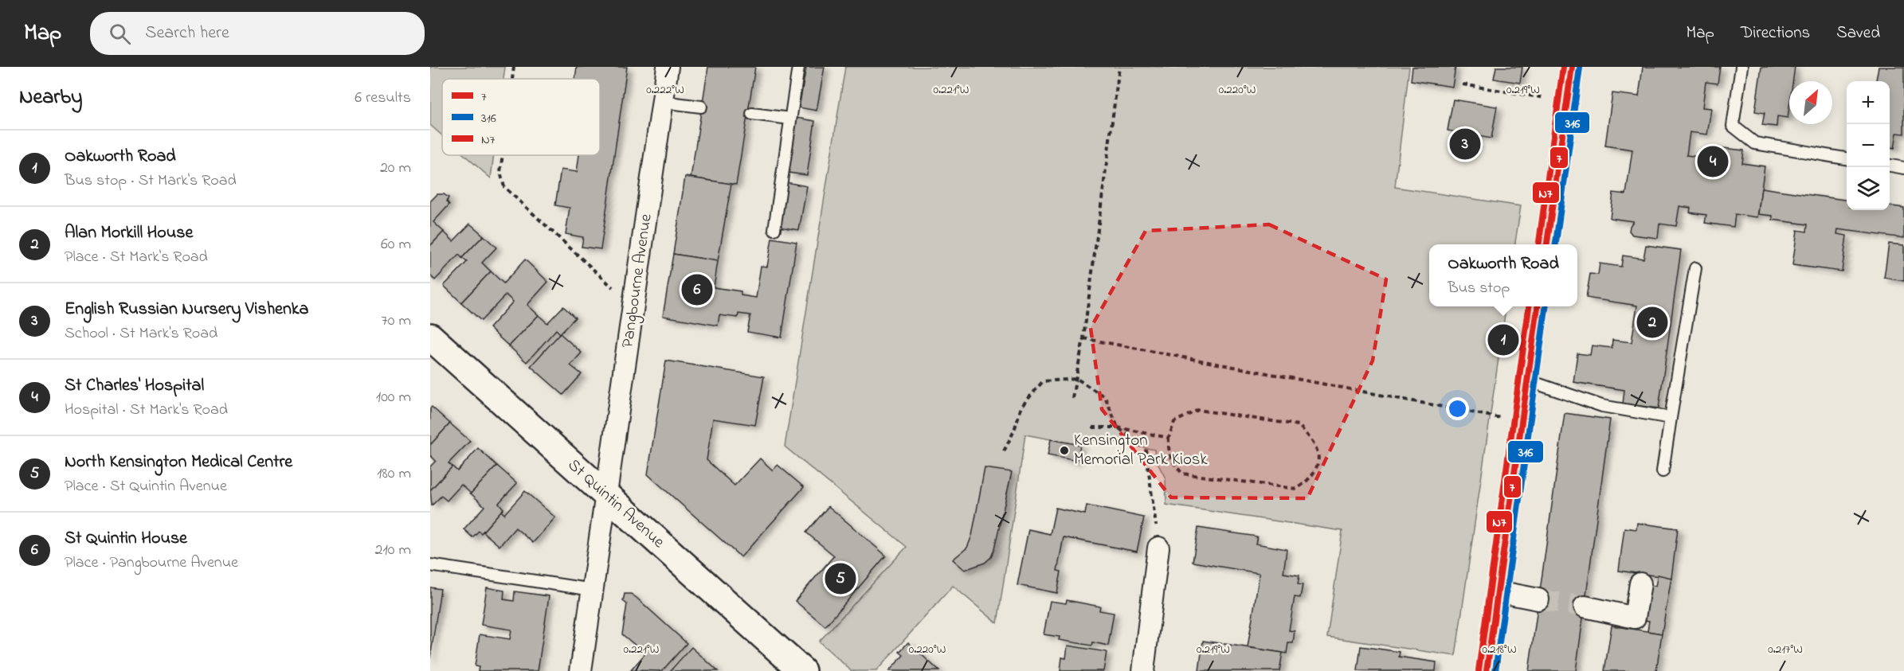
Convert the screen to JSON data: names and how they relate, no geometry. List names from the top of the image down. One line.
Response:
{"streets":{"main road":["St Quintin Avenue"],"street":["Pangbourne Avenue"]},"crossings":[["Pangbourne Avenue","St Quintin Avenue"]],"places":["Kensington Memorial Park Kiosk"],"lines":["transit line 7","transit line N7","transit line 316"],"legend":["7","316","N7"],"north":"top right","page":{"header":"Map","search":"Search here","nav":["Map","Directions","Saved"],"heading":["Nearby","6 results"],"map_buttons":["+","−"],"pins":["3","4","6","2","1","5"],"list":[{"mark":"1","name":"Oakworth Road","note":"Bus stop · St Mark's Road","value":"20 m"},{"mark":"2","name":"Alan Morkill House","note":"Place · St Mark's Road","value":"60 m"},{"mark":"3","name":"English Russian Nursery Vishenka","note":"School · St Mark's Road","value":"70 m"},{"mark":"4","name":"St Charles' Hospital","note":"Hospital · St Mark's Road","value":"100 m"},{"mark":"5","name":"North Kensington Medical Centre","note":"Place · St Quintin Avenue","value":"180 m"},{"mark":"6","name":"St Quintin House","note":"Place · Pangbourne Avenue","value":"210 m"}],"popup":["Oakworth Road","Bus stop"]},"coordinates":["0.222°W","0.221°W","0.220°W","0.219°W","0.218°W","0.217°W"]}
